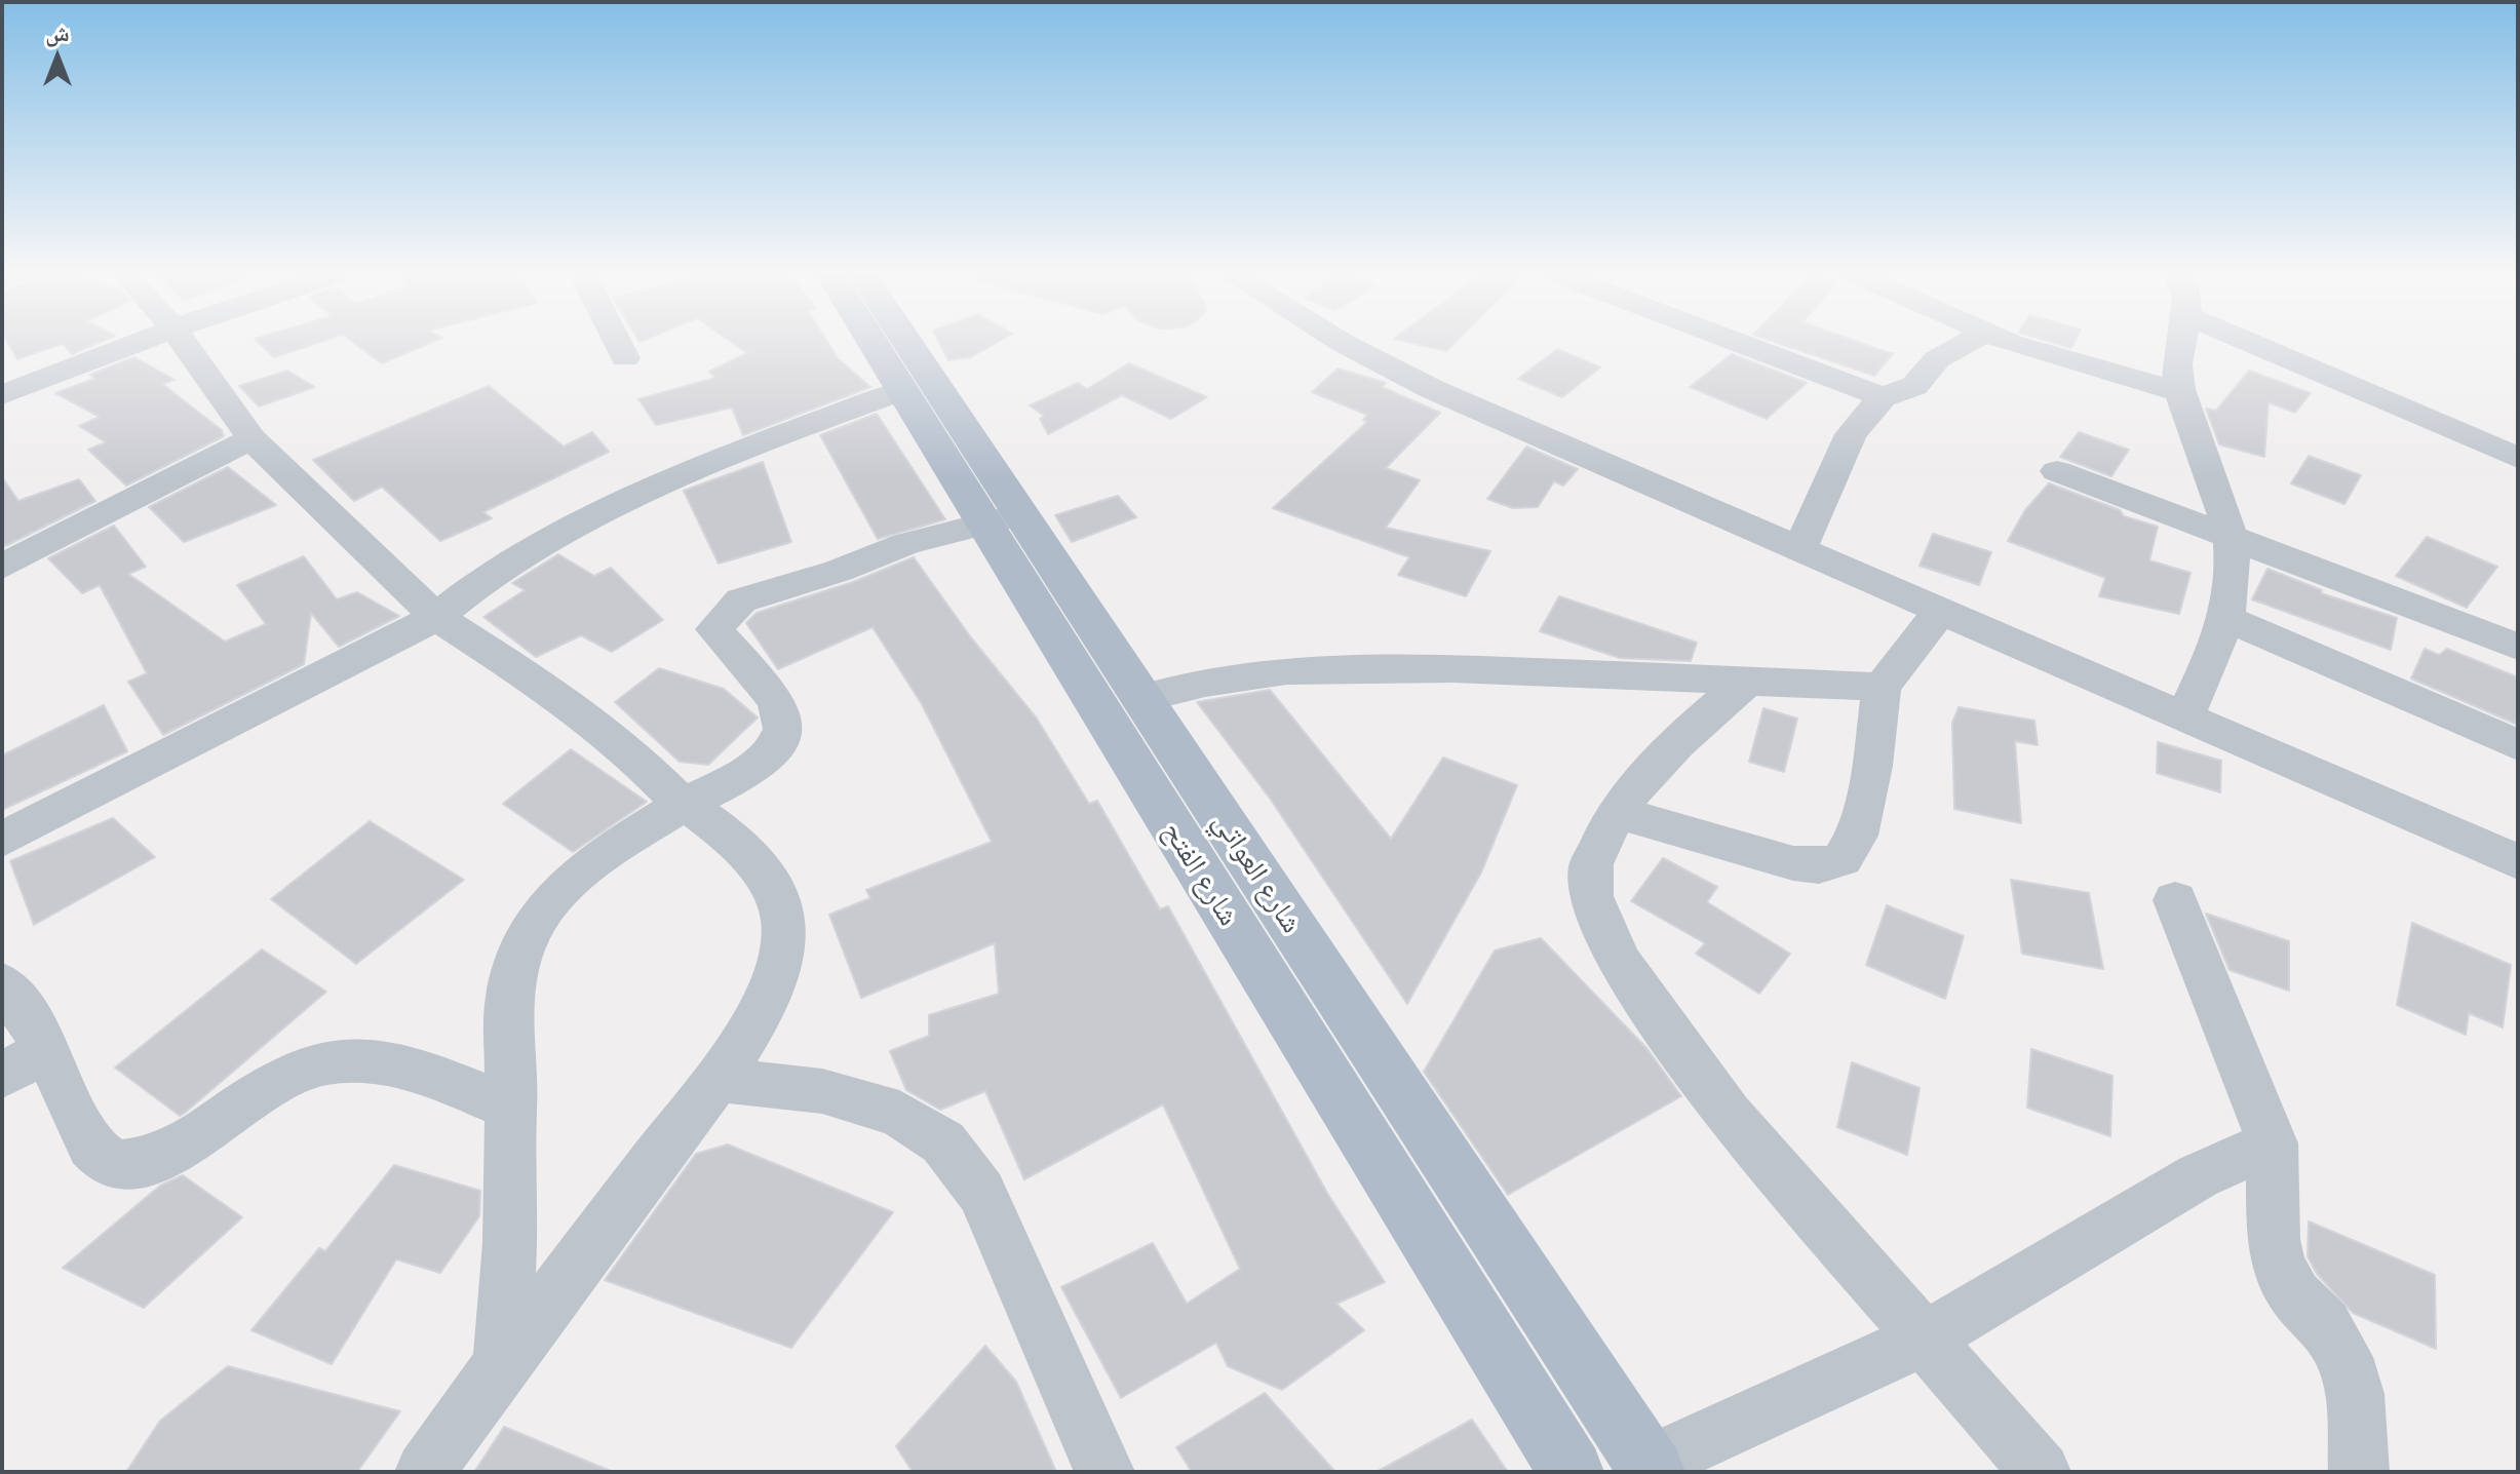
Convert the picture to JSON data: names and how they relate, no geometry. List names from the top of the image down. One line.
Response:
{"streets":{"main road":["شارع العواتي","شارع الفتح"]},"crossings":[["شارع العواتي","شارع الفتح"]],"north":"top"}
